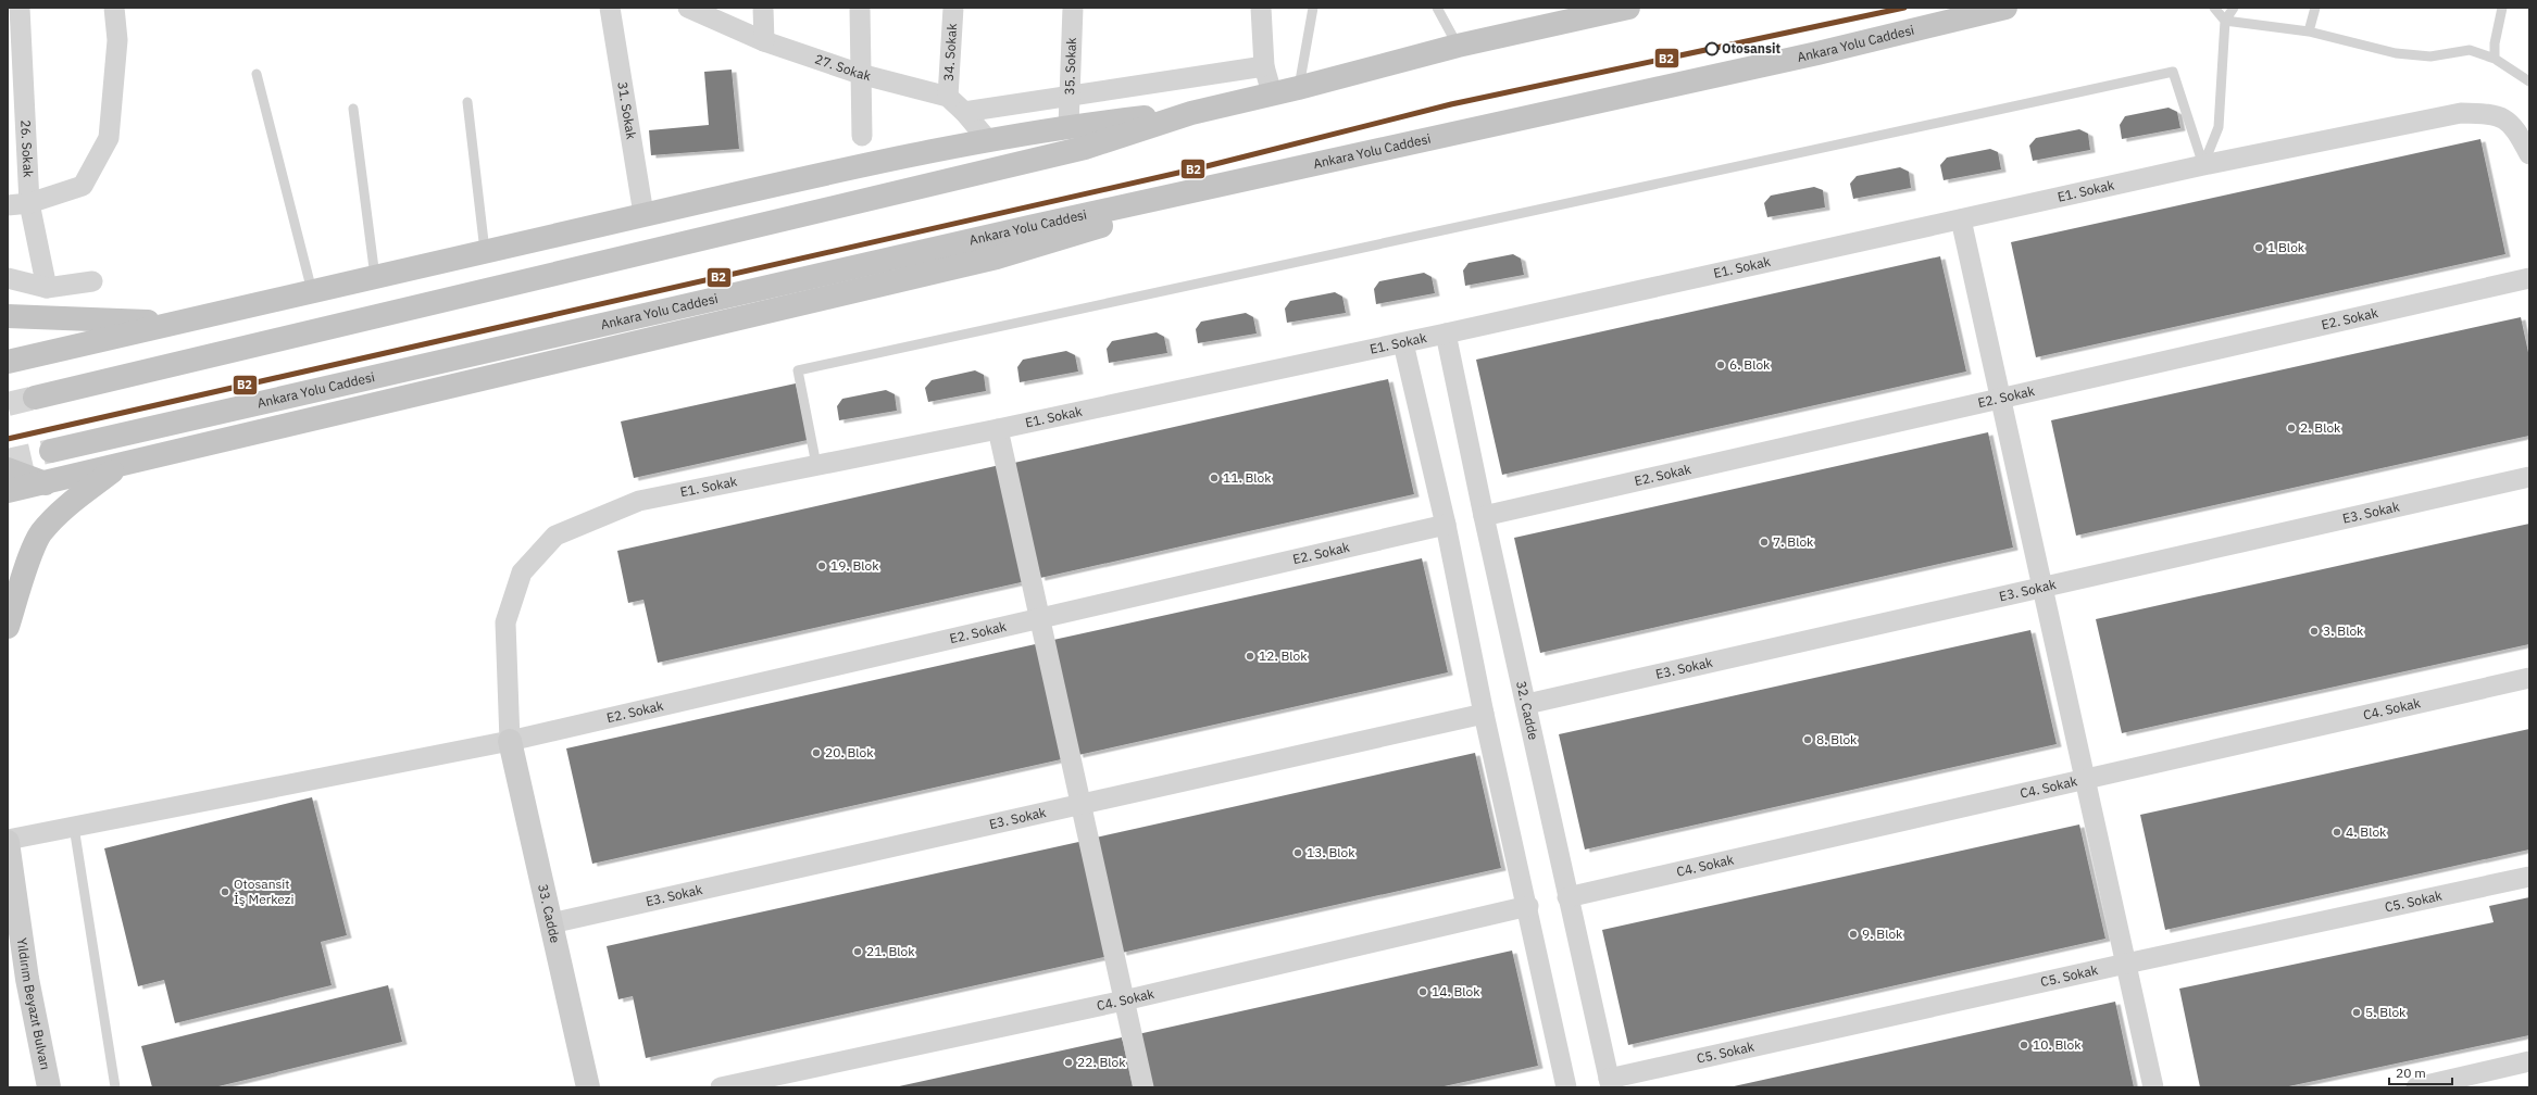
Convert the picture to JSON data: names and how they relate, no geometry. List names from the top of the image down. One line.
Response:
{"streets":{"highway":["Ankara Yolu Caddesi"],"main road":["33. Cadde","Yıldırım Beyazıt Bulvarı"],"street":["34. Sokak","35. Sokak","27. Sokak","31. Sokak","26. Sokak","E1. Sokak","E2. Sokak","E3. Sokak","C4. Sokak","32. Cadde","C5. Sokak"]},"crossings":[["34. Sokak","27. Sokak"],["E1. Sokak","E2. Sokak"],["E1. Sokak","32. Cadde"],["E1. Sokak","33. Cadde"],["E2. Sokak","32. Cadde"],["E2. Sokak","33. Cadde"],["E2. Sokak","Yıldırım Beyazıt Bulvarı"],["E3. Sokak","32. Cadde"],["E3. Sokak","33. Cadde"],["C4. Sokak","32. Cadde"],["32. Cadde","C5. Sokak"]],"places":["Otosansit","1 Blok","6. Blok","2. Blok","11. Blok","7. Blok","19. Blok","3. Blok","12. Blok","8. Blok","20. Blok","4. Blok","13. Blok","Otosansit İş Merkezi","9. Blok","21. Blok","14. Blok","5. Blok","10. Blok","22. Blok"],"lines":["transit line B2"],"scale_bar":"20 m"}
